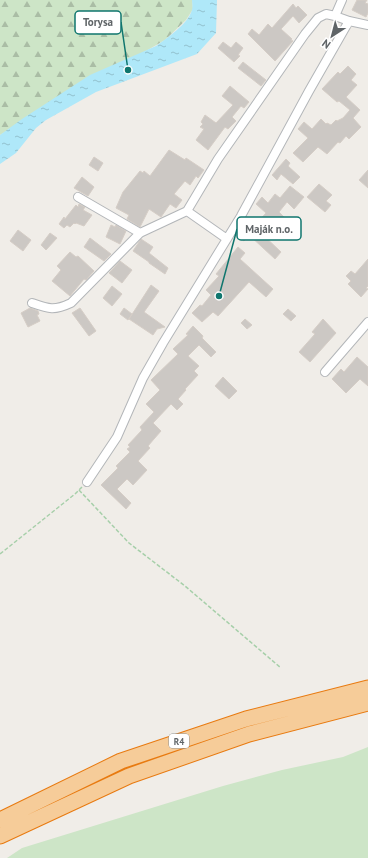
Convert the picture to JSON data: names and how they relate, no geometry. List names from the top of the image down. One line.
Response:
{"streets":{"highway":["R4"]},"places":["Torysa","Maják n.o."],"north":"bottom left"}
